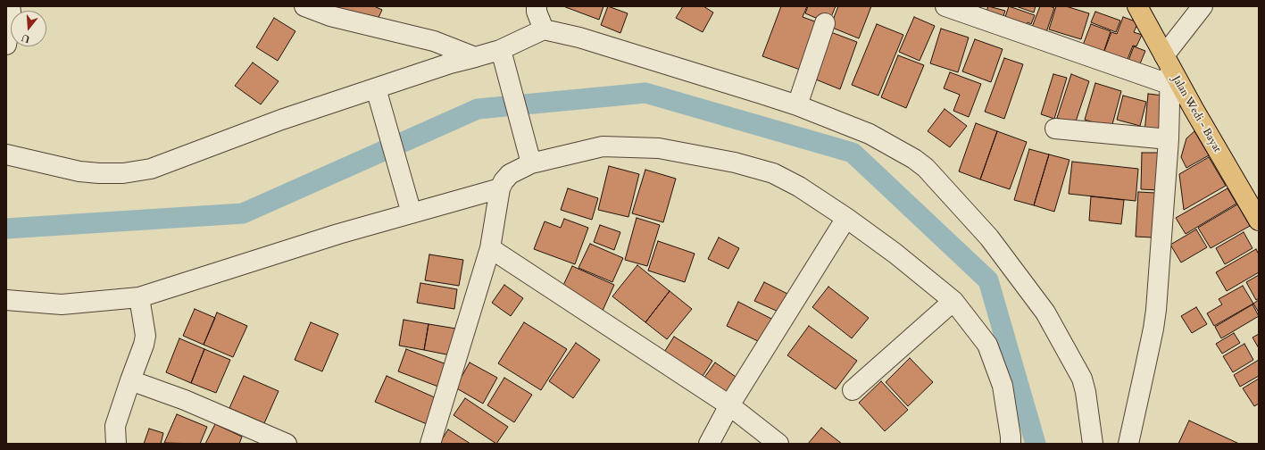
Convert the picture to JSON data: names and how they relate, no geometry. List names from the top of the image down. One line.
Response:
{"streets":{"main road":["Jalan Wedi - Bayat"]},"north":"bottom"}
